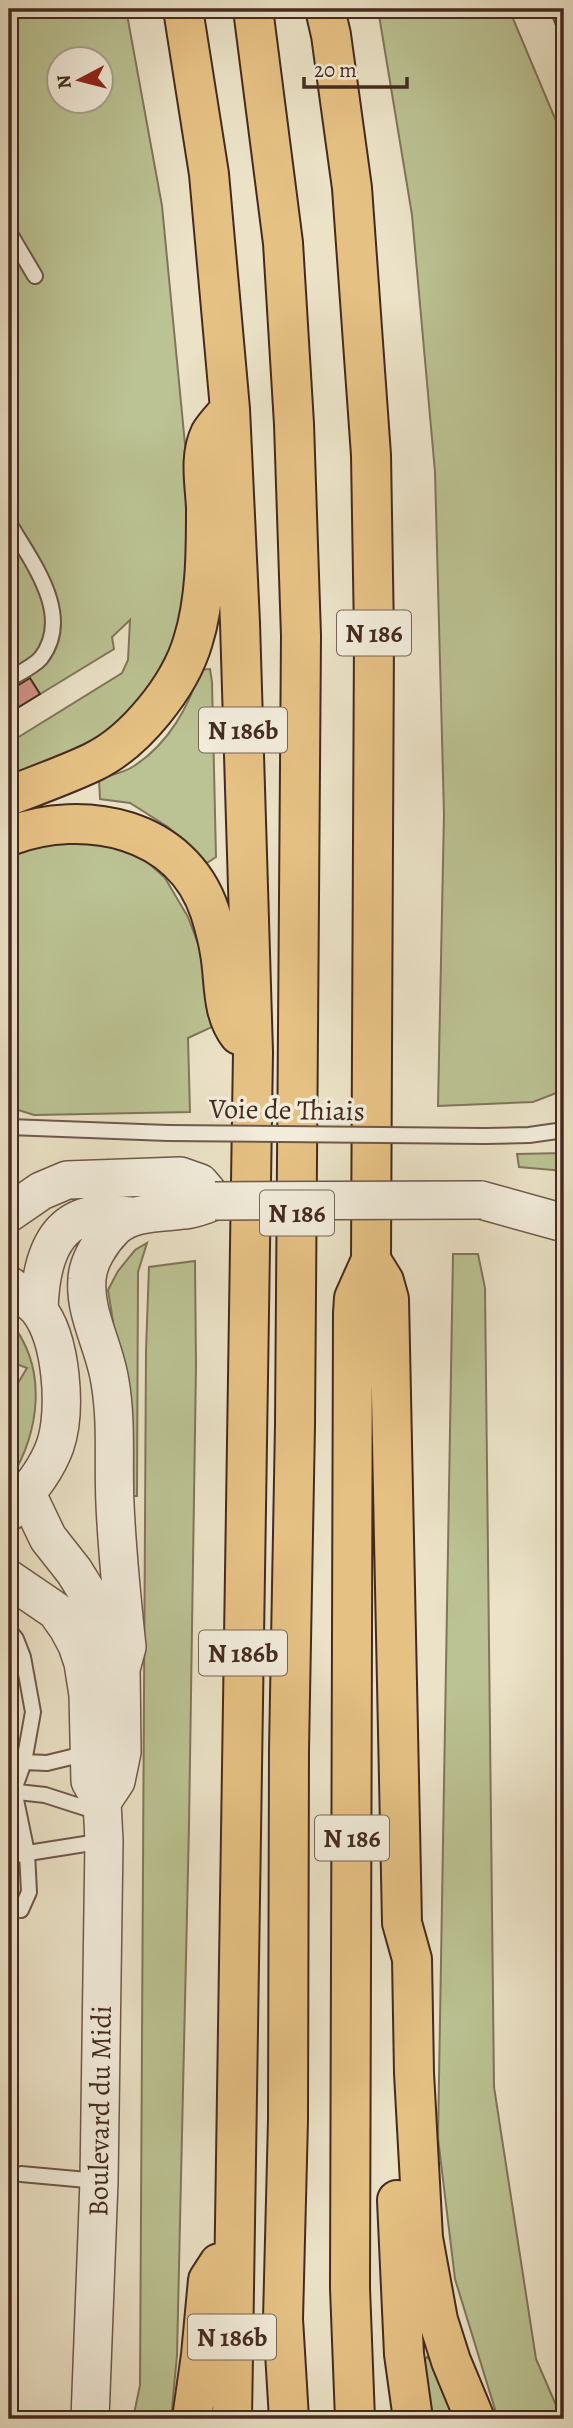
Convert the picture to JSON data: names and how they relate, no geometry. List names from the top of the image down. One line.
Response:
{"streets":{"highway":["N 186","N 186b"],"street":["Boulevard du Midi"],"lane":["Voie de Thiais"]},"scale_bar":"20 m","north":"left"}
